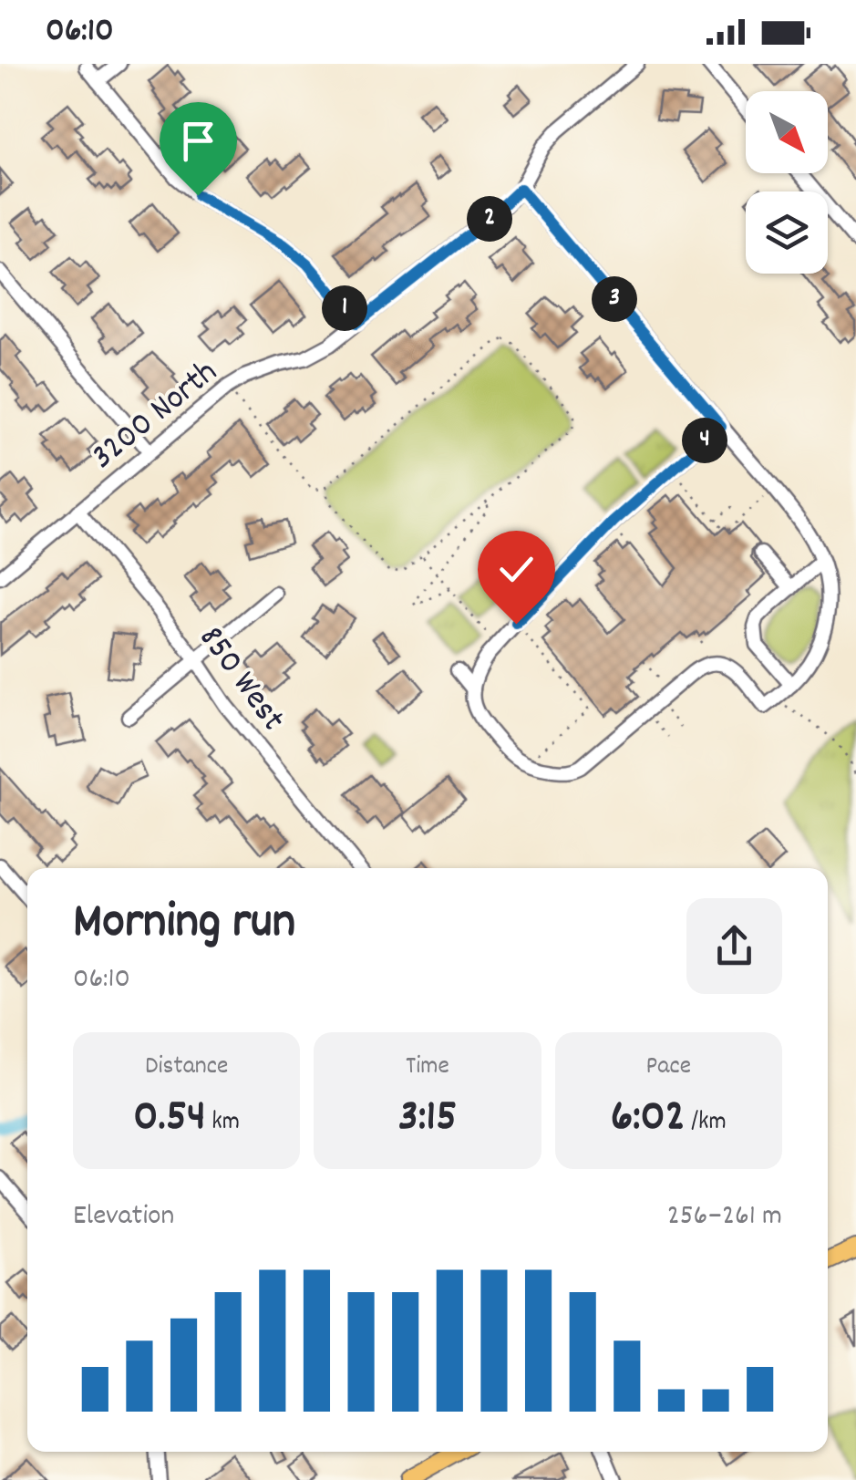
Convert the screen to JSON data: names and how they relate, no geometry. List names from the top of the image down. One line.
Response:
{"streets":{"street":["3200 North","850 West"]},"crossings":[["3200 North","850 West"]],"north":"bottom right","page":{"status":"06:10","pins":["2","3","1","4"],"heading":["Morning run","06:10"],"stats":[["Distance","0.54 km"],["Time","3:15"],["Pace","6:02 /km"]],"chart":["Elevation","256–261 m"]}}
